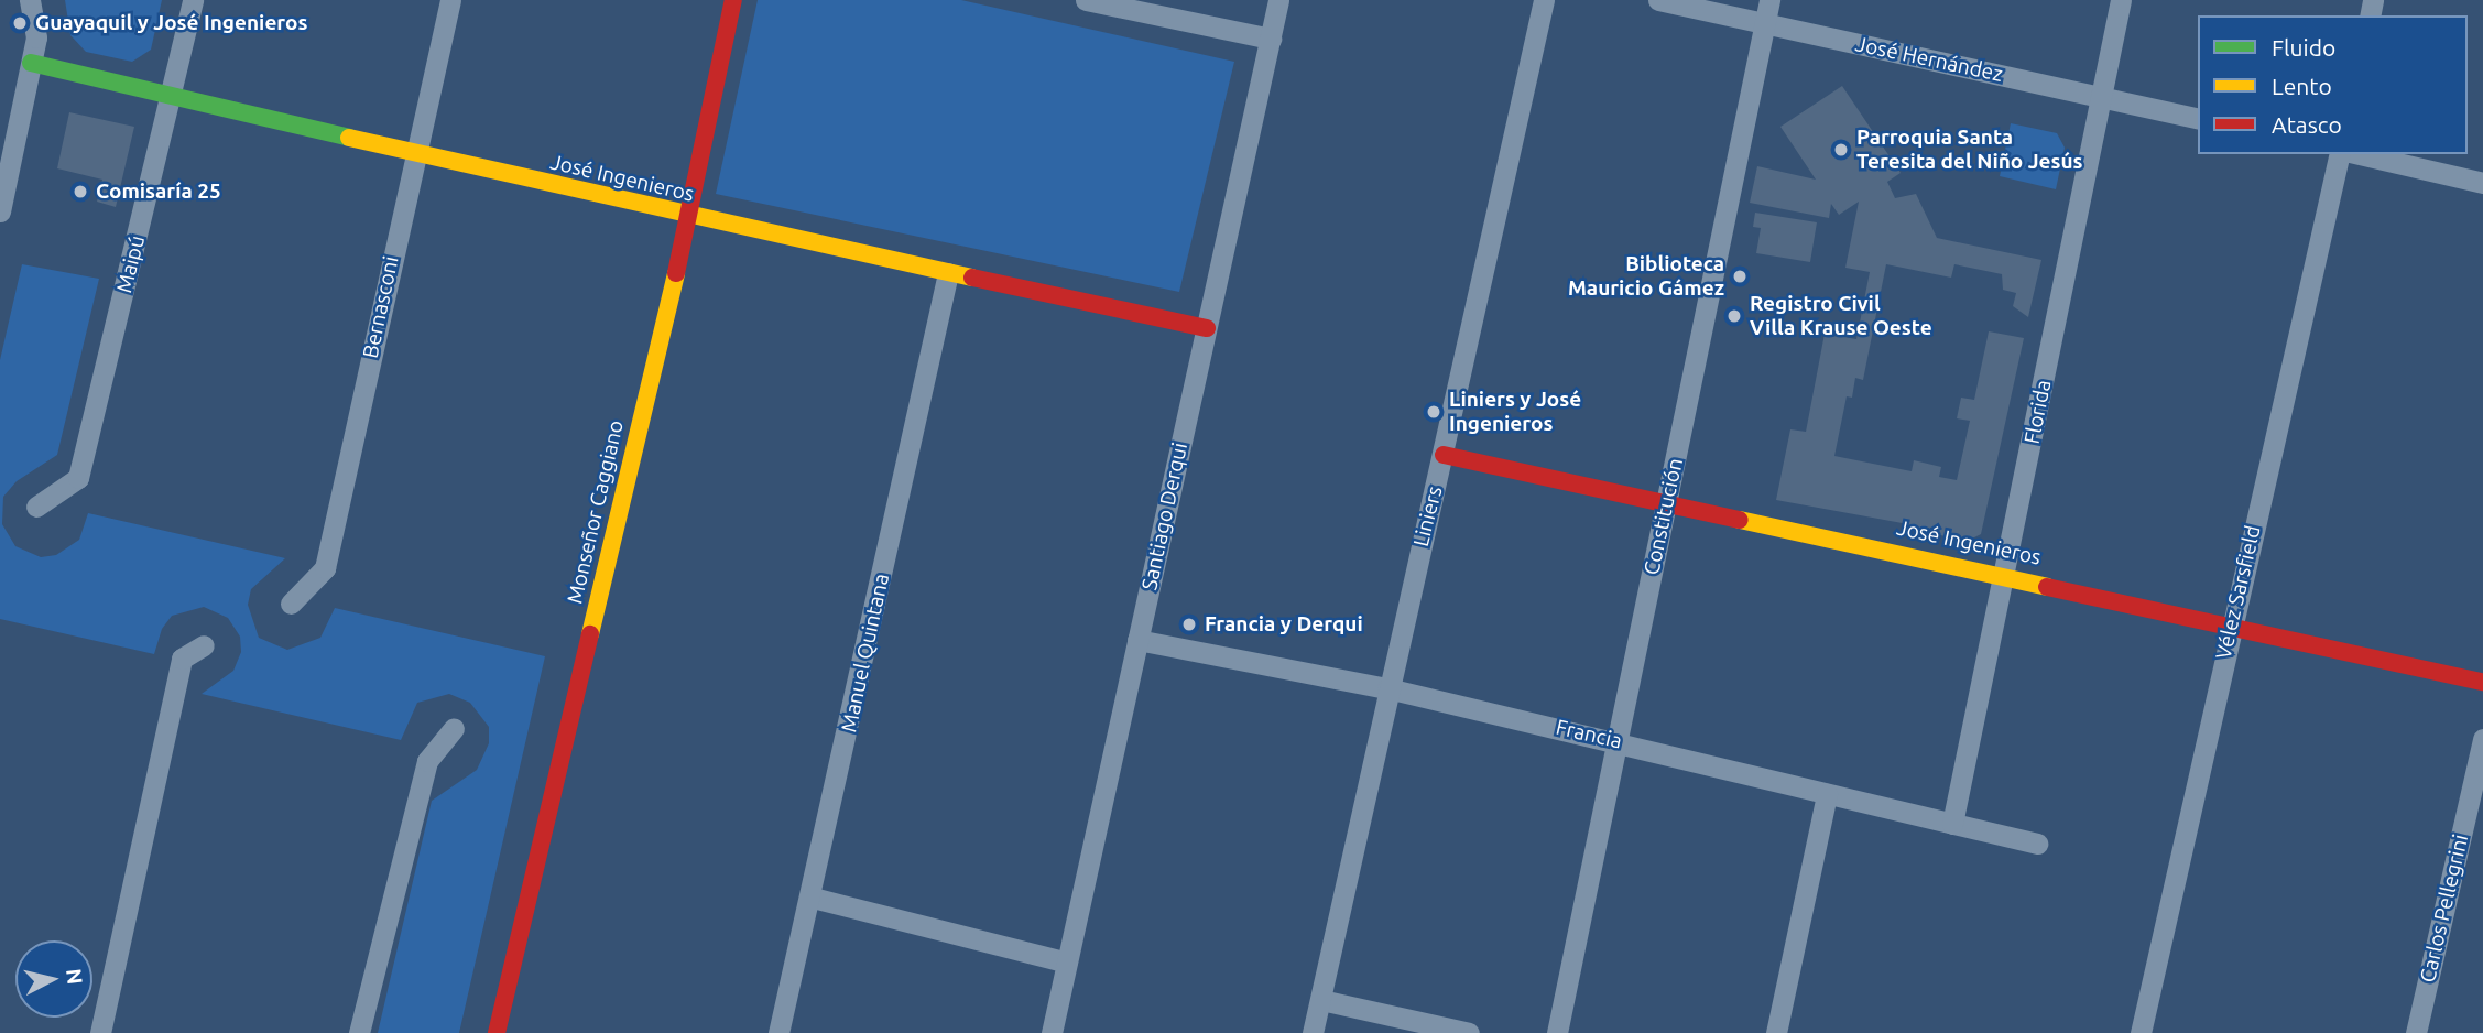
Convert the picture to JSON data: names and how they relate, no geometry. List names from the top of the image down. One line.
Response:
{"streets":{"street":["José Hernández","José Ingenieros","Maipú","Bernasconi","Florida","Monseñor Caggiano","Santiago Derqui","Liniers","Constitución","Vélez Sarsfield","Manuel Quintana","Francia","Carlos Pellegrini"]},"crossings":[["José Hernández","Florida"],["José Hernández","Constitución"],["José Ingenieros","Maipú"],["José Ingenieros","Bernasconi"],["José Ingenieros","Florida"],["José Ingenieros","Monseñor Caggiano"],["José Ingenieros","Santiago Derqui"],["José Ingenieros","Liniers"],["José Ingenieros","Constitución"],["José Ingenieros","Vélez Sarsfield"],["José Ingenieros","Manuel Quintana"],["Florida","Francia"],["Santiago Derqui","Francia"],["Liniers","Francia"],["Constitución","Francia"]],"places":["Guayaquil y José Ingenieros","Parroquia Santa Teresita del Niño Jesús","Comisaría 25","Biblioteca Mauricio Gámez","Registro Civil Villa Krause Oeste","Liniers y José Ingenieros","Francia y Derqui"],"legend":["Fluido","Lento","Atasco"],"north":"right"}
